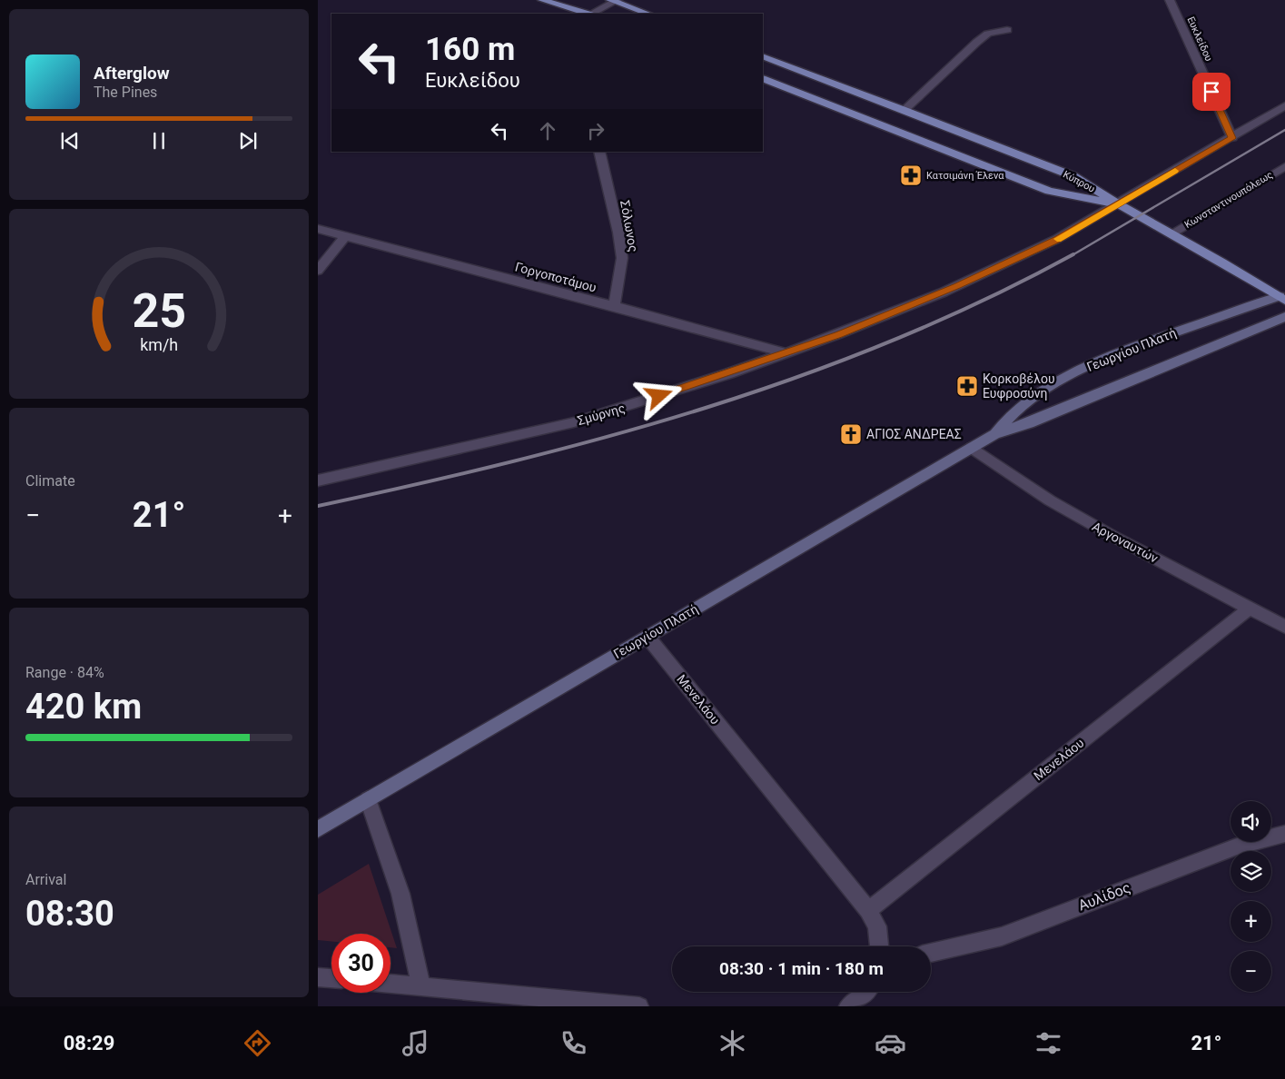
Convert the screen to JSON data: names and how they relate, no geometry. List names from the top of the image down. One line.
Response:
{"streets":{"main road":["Κύπρου","Γεωργίου Πλατή"],"street":["Ευκλείδου","Κωνσταντινουπόλεως","Σόλωνος","Γοργοποτάμου","Σμύρνης","Αργοναυτών","Μενελάου","Αυλίδος"]},"crossings":[["Ευκλείδου","Σμύρνης"],["Κύπρου","Σμύρνης"],["Σόλωνος","Γοργοποτάμου"],["Γοργοποτάμου","Σμύρνης"],["Γεωργίου Πλατή","Αργοναυτών"],["Γεωργίου Πλατή","Μενελάου"],["Αργοναυτών","Μενελάου"]],"places":{"pharmacy":["Κατσιμάνη Έλενα","Κορκοβέλου Ευφροσύνη"],"church":["ΑΓΙΟΣ ΑΝΔΡΕΑΣ"]},"page":{"turn":["160 m","Ευκλείδου"],"song":["Afterglow","The Pines"],"tile":["Climate",["Range · 84%","420 km"],["Arrival","08:30"]],"heat":["−","21°","+"],"map_buttons":["+","−"],"limit":"30","trip":"08:30 · 1 min · 180 m","tabs":["08:29","21°"],"gauge":["25","km/h"]}}
